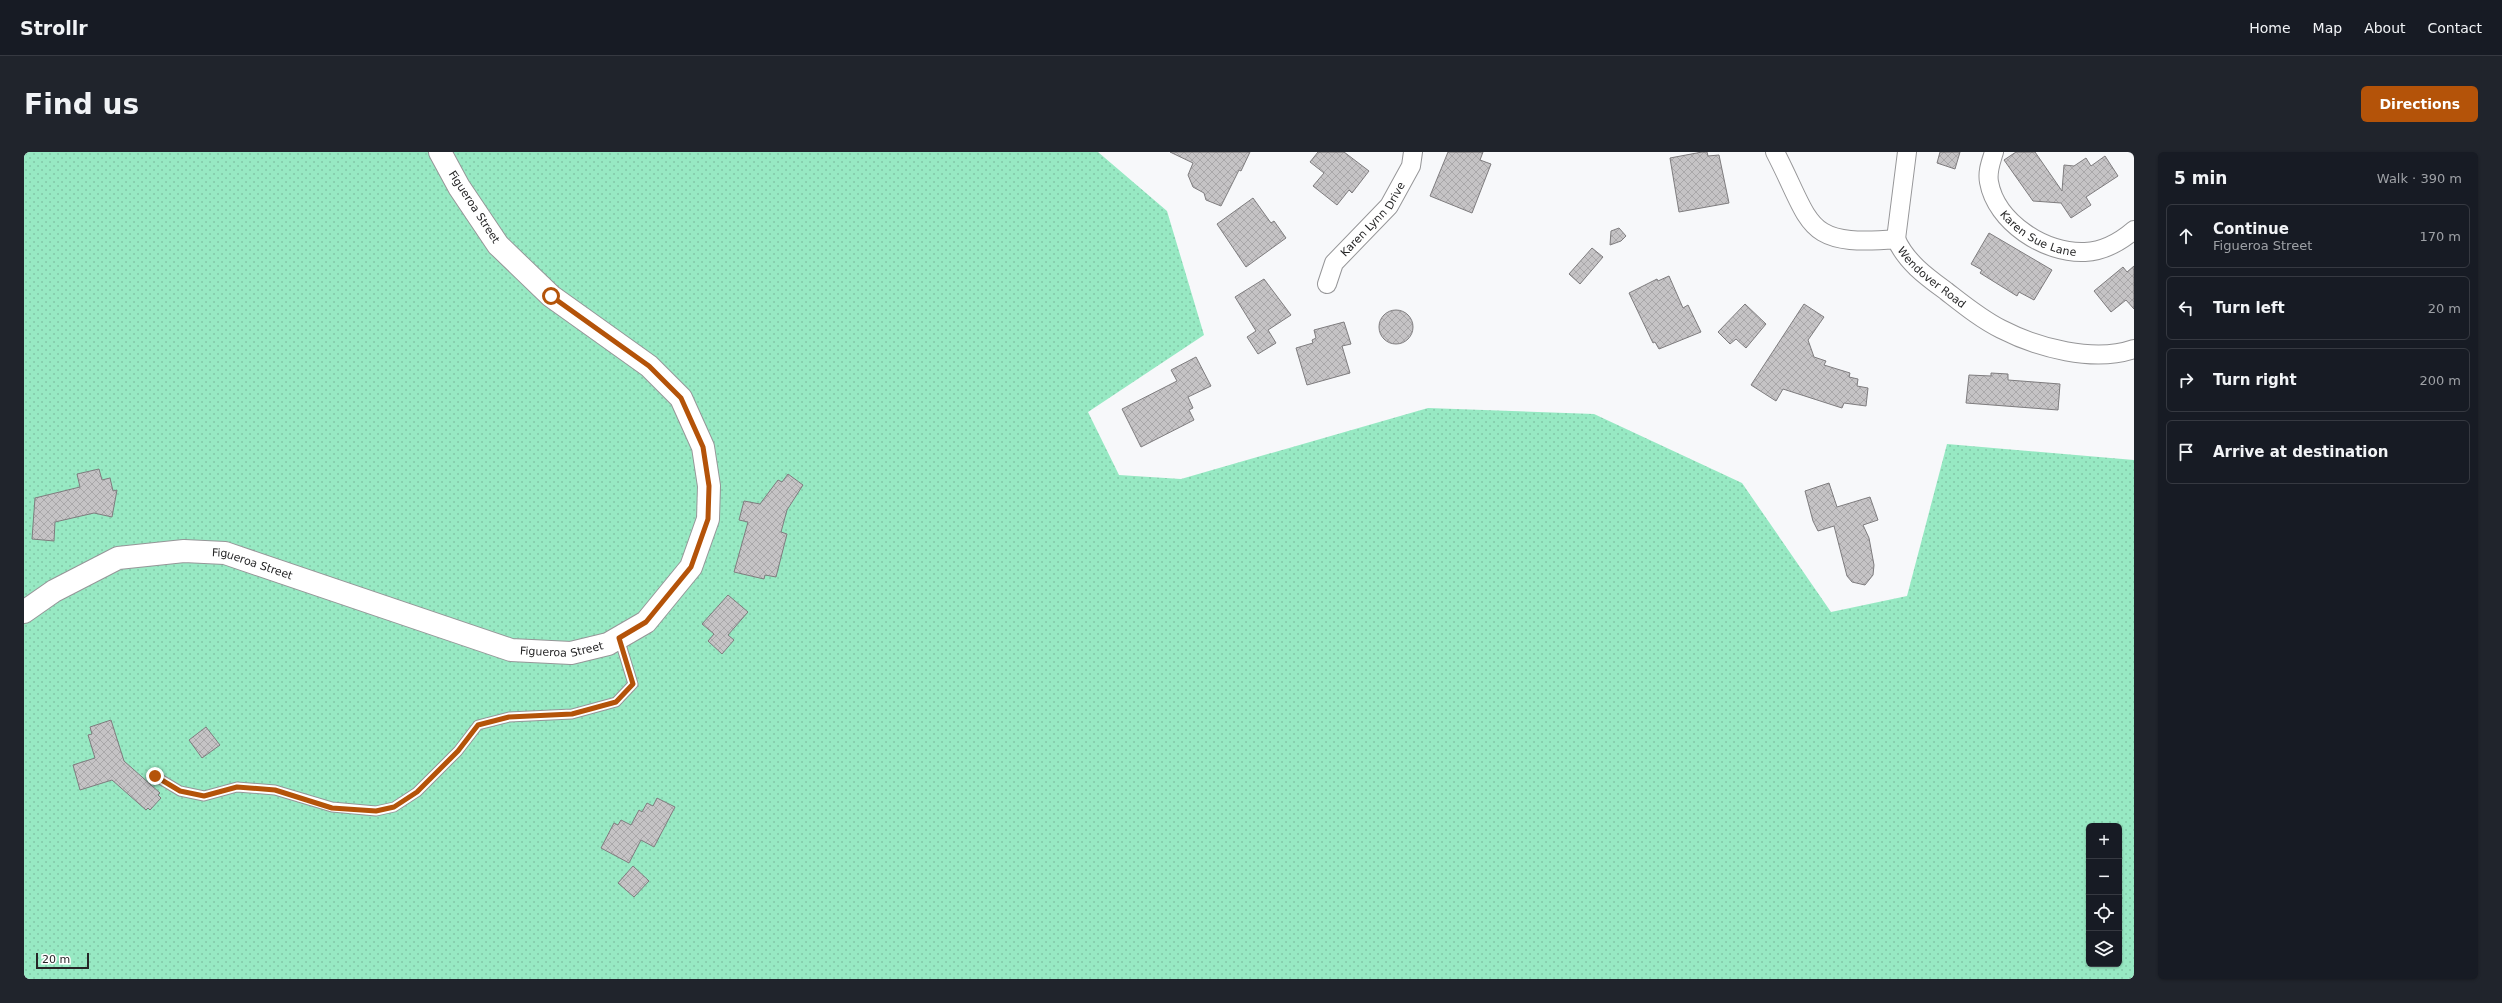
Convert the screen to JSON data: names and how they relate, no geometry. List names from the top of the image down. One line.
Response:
{"streets":{"street":["Figueroa Street","Karen Lynn Drive","Karen Sue Lane","Wendover Road"]},"scale_bar":"20 m","page":{"header":"Strollr","nav":["Home","Map","About","Contact"],"buttons":"Directions","title":"Find us","heading":["5 min","Walk · 390 m"],"list":[["Continue","Figueroa Street","170 m"],["Turn left","20 m"],["Turn right","200 m"],"Arrive at destination"],"map_buttons":["+","−"],"scale":"20 m"}}
